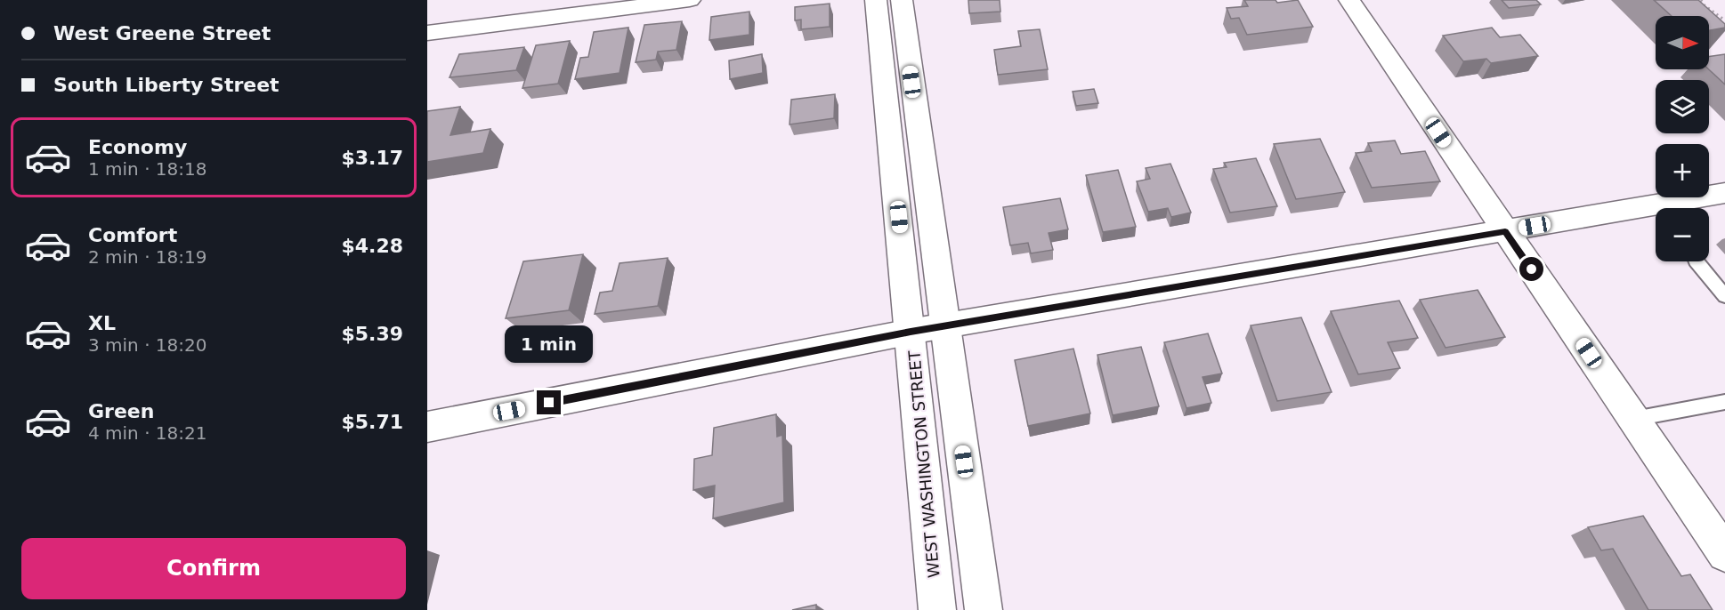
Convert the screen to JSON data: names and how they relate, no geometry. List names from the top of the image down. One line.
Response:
{"streets":{"street":["WEST WASHINGTON STREET"]},"north":"right","page":{"banner":["West Greene Street","South Liberty Street"],"map_buttons":["+","−"],"list":[{"name":"Economy","note":"1 min · 18:18","value":"$3.17"},{"name":"Comfort","note":"2 min · 18:19","value":"$4.28"},{"name":"XL","note":"3 min · 18:20","value":"$5.39"},{"name":"Green","note":"4 min · 18:21","value":"$5.71"}],"bubble":"1 min","buttons":"Confirm"}}
